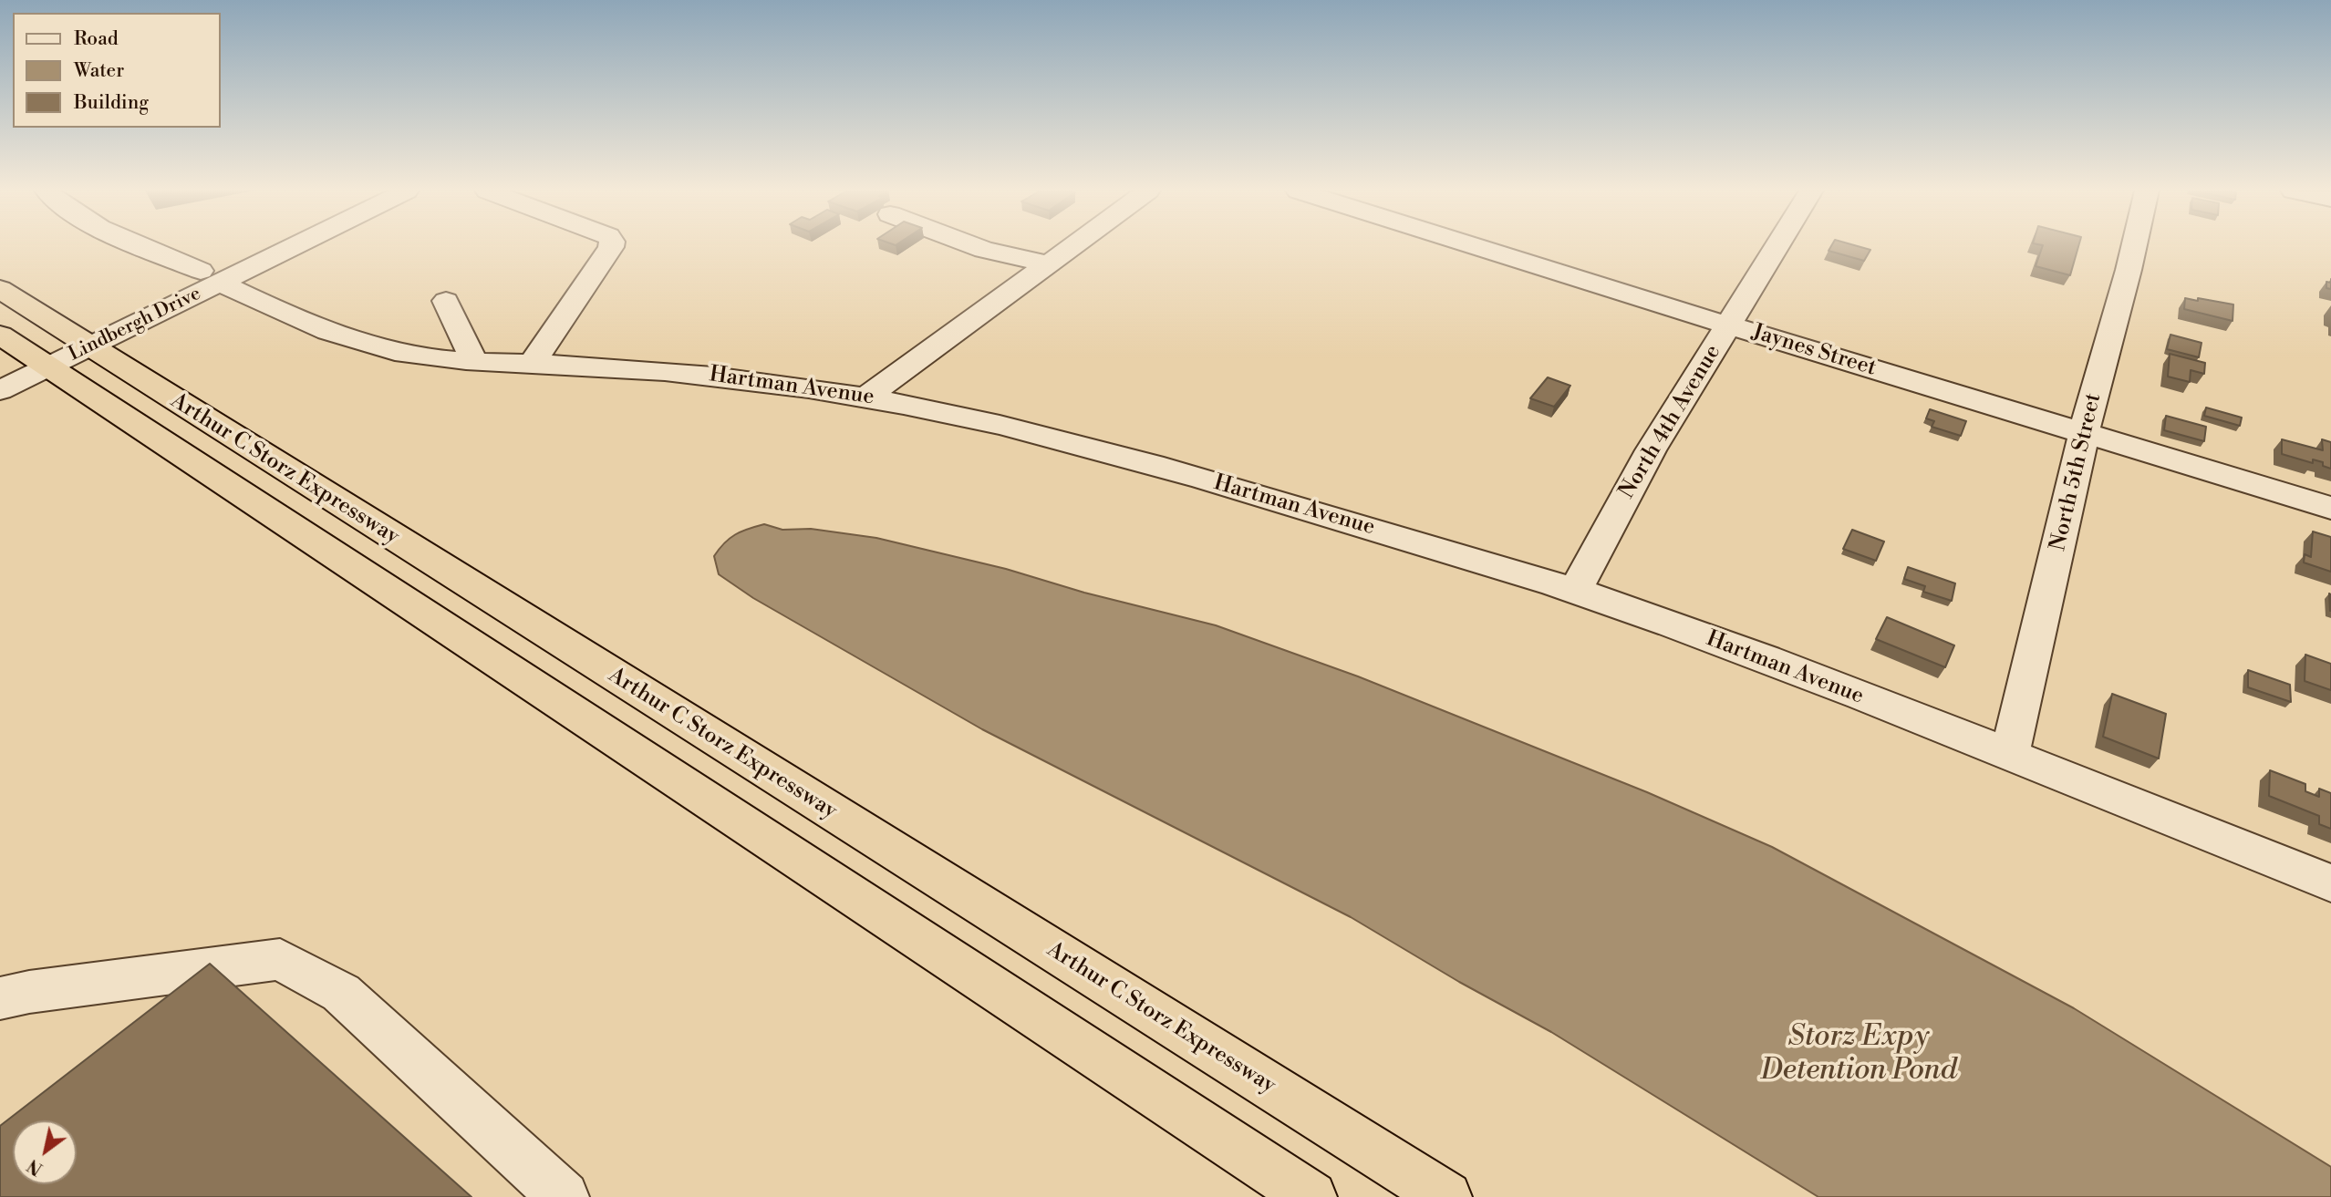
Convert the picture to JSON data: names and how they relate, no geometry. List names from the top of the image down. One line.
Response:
{"streets":{"highway":["Arthur C Storz Expressway"],"street":["Lindbergh Drive","Jaynes Street","Hartman Avenue","North 4th Avenue","North 5th Street"]},"crossings":[["Lindbergh Drive","Hartman Avenue"],["Lindbergh Drive","Arthur C Storz Expressway"],["Jaynes Street","North 4th Avenue"],["Jaynes Street","North 5th Street"],["Hartman Avenue","North 4th Avenue"],["Hartman Avenue","North 5th Street"]],"water":["Storz Expy Detention Pond"],"legend":["Road","Water","Building"],"north":"bottom left"}
